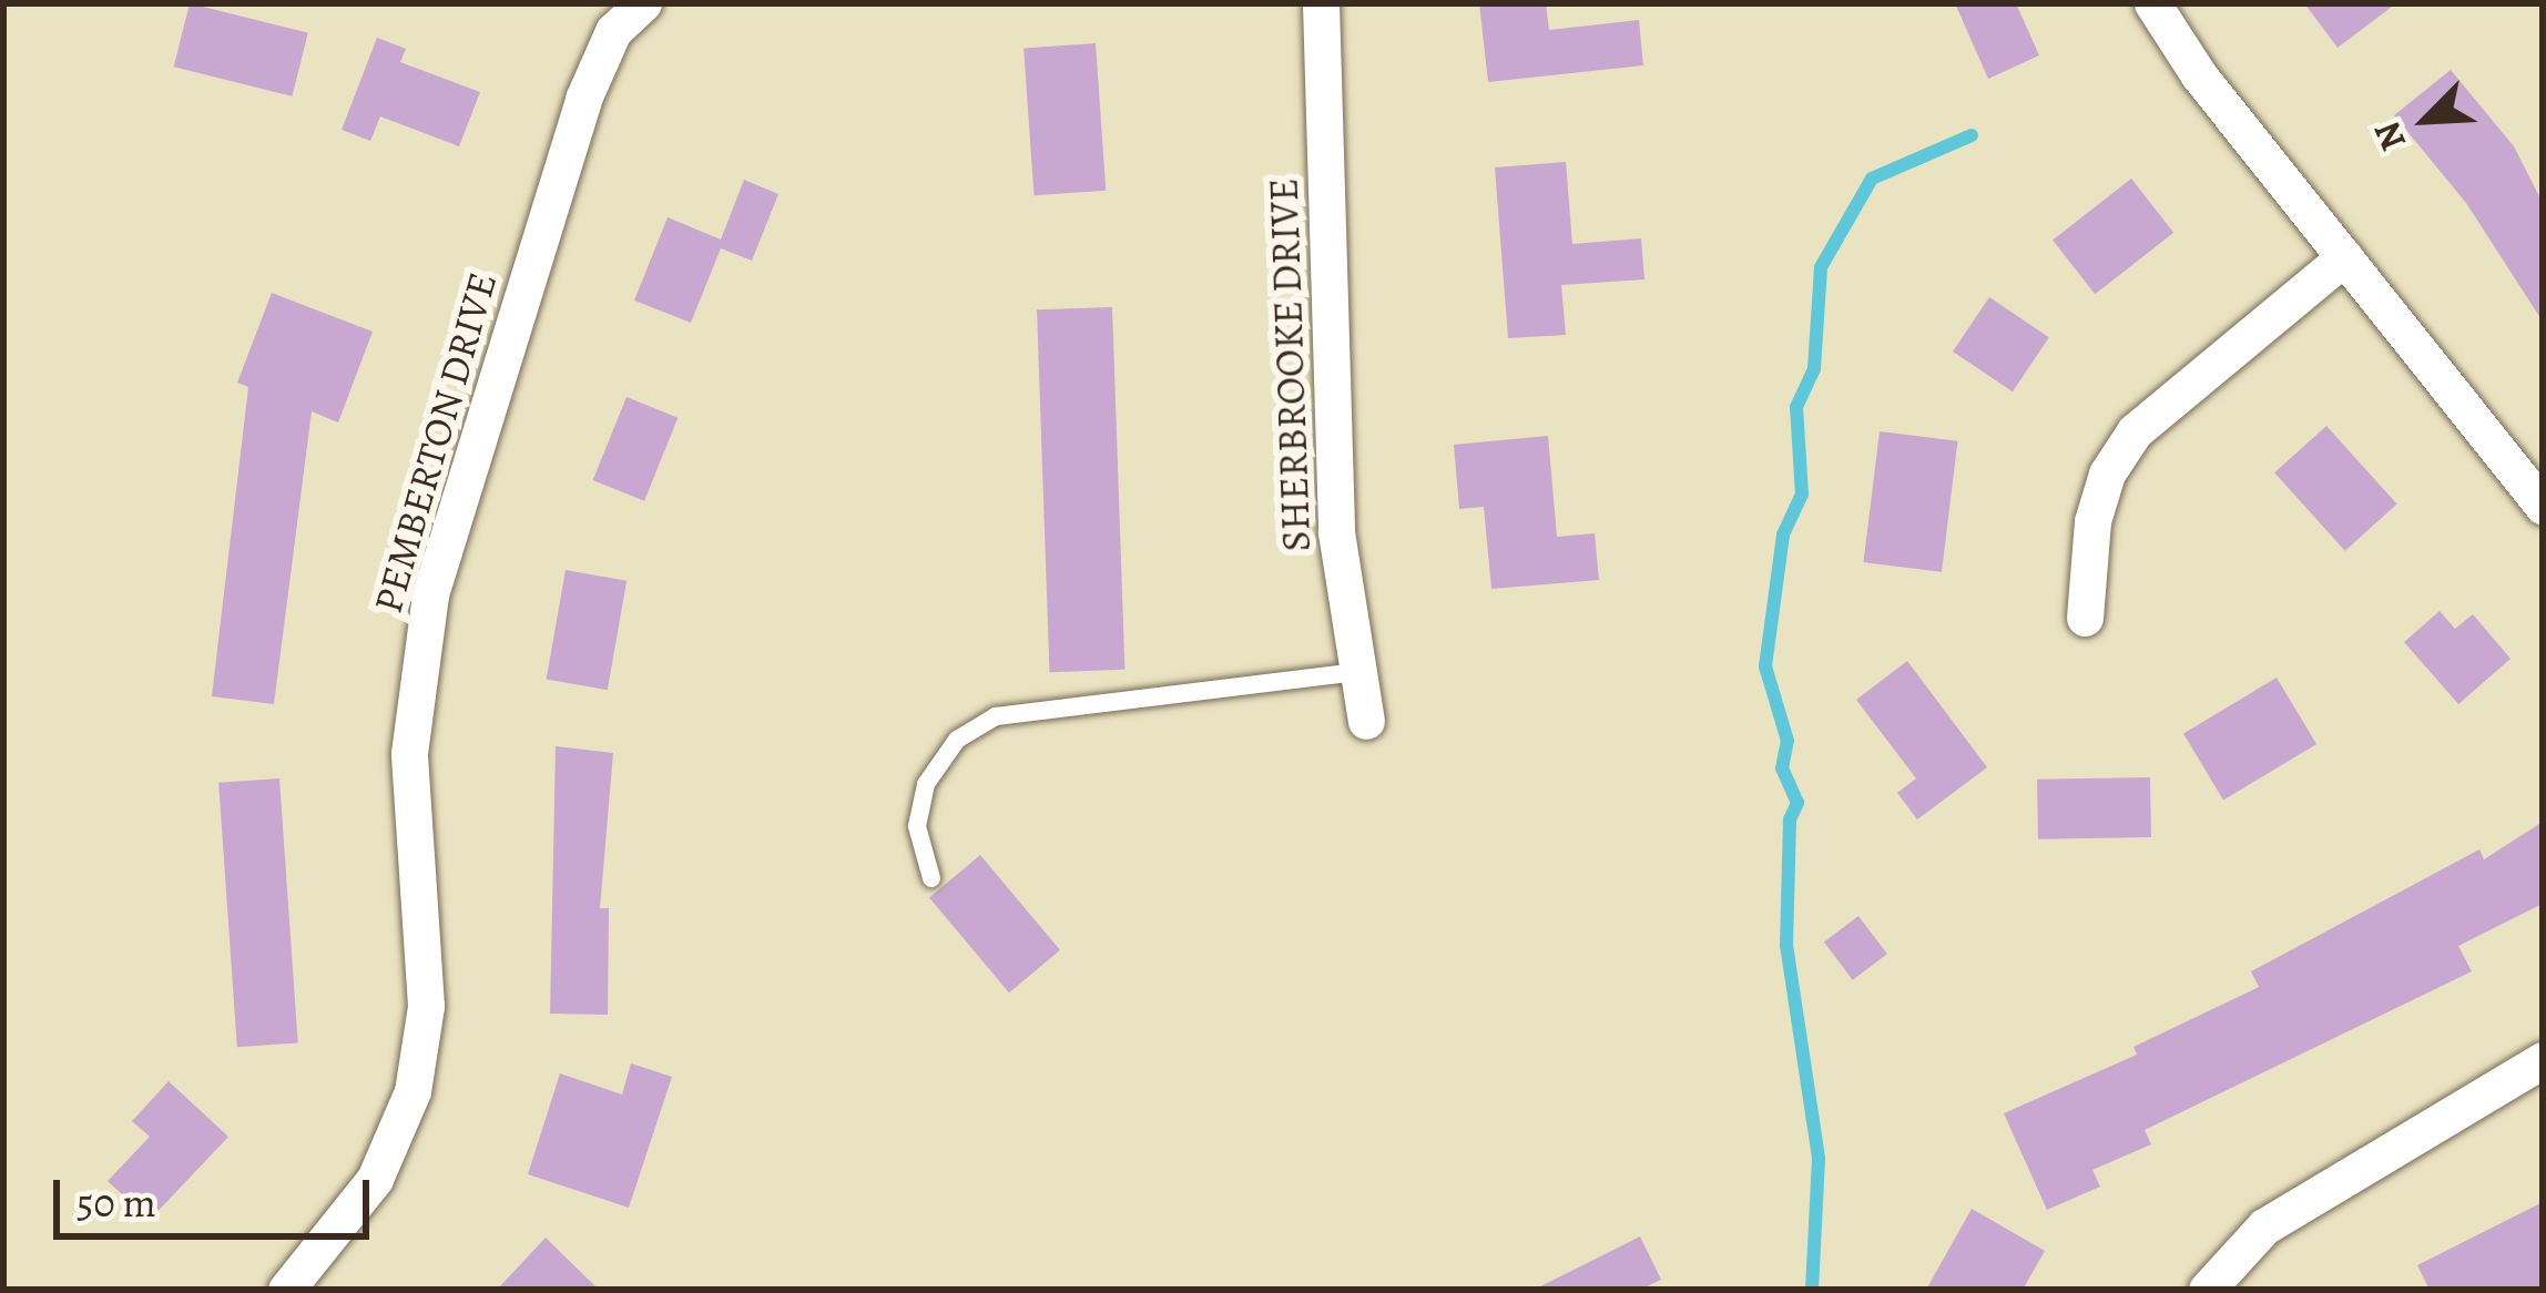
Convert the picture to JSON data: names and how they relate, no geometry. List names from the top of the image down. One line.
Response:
{"streets":{"street":["SHERBROOKE DRIVE","PEMBERTON DRIVE"]},"scale_bar":"50 m","north":"bottom left"}
